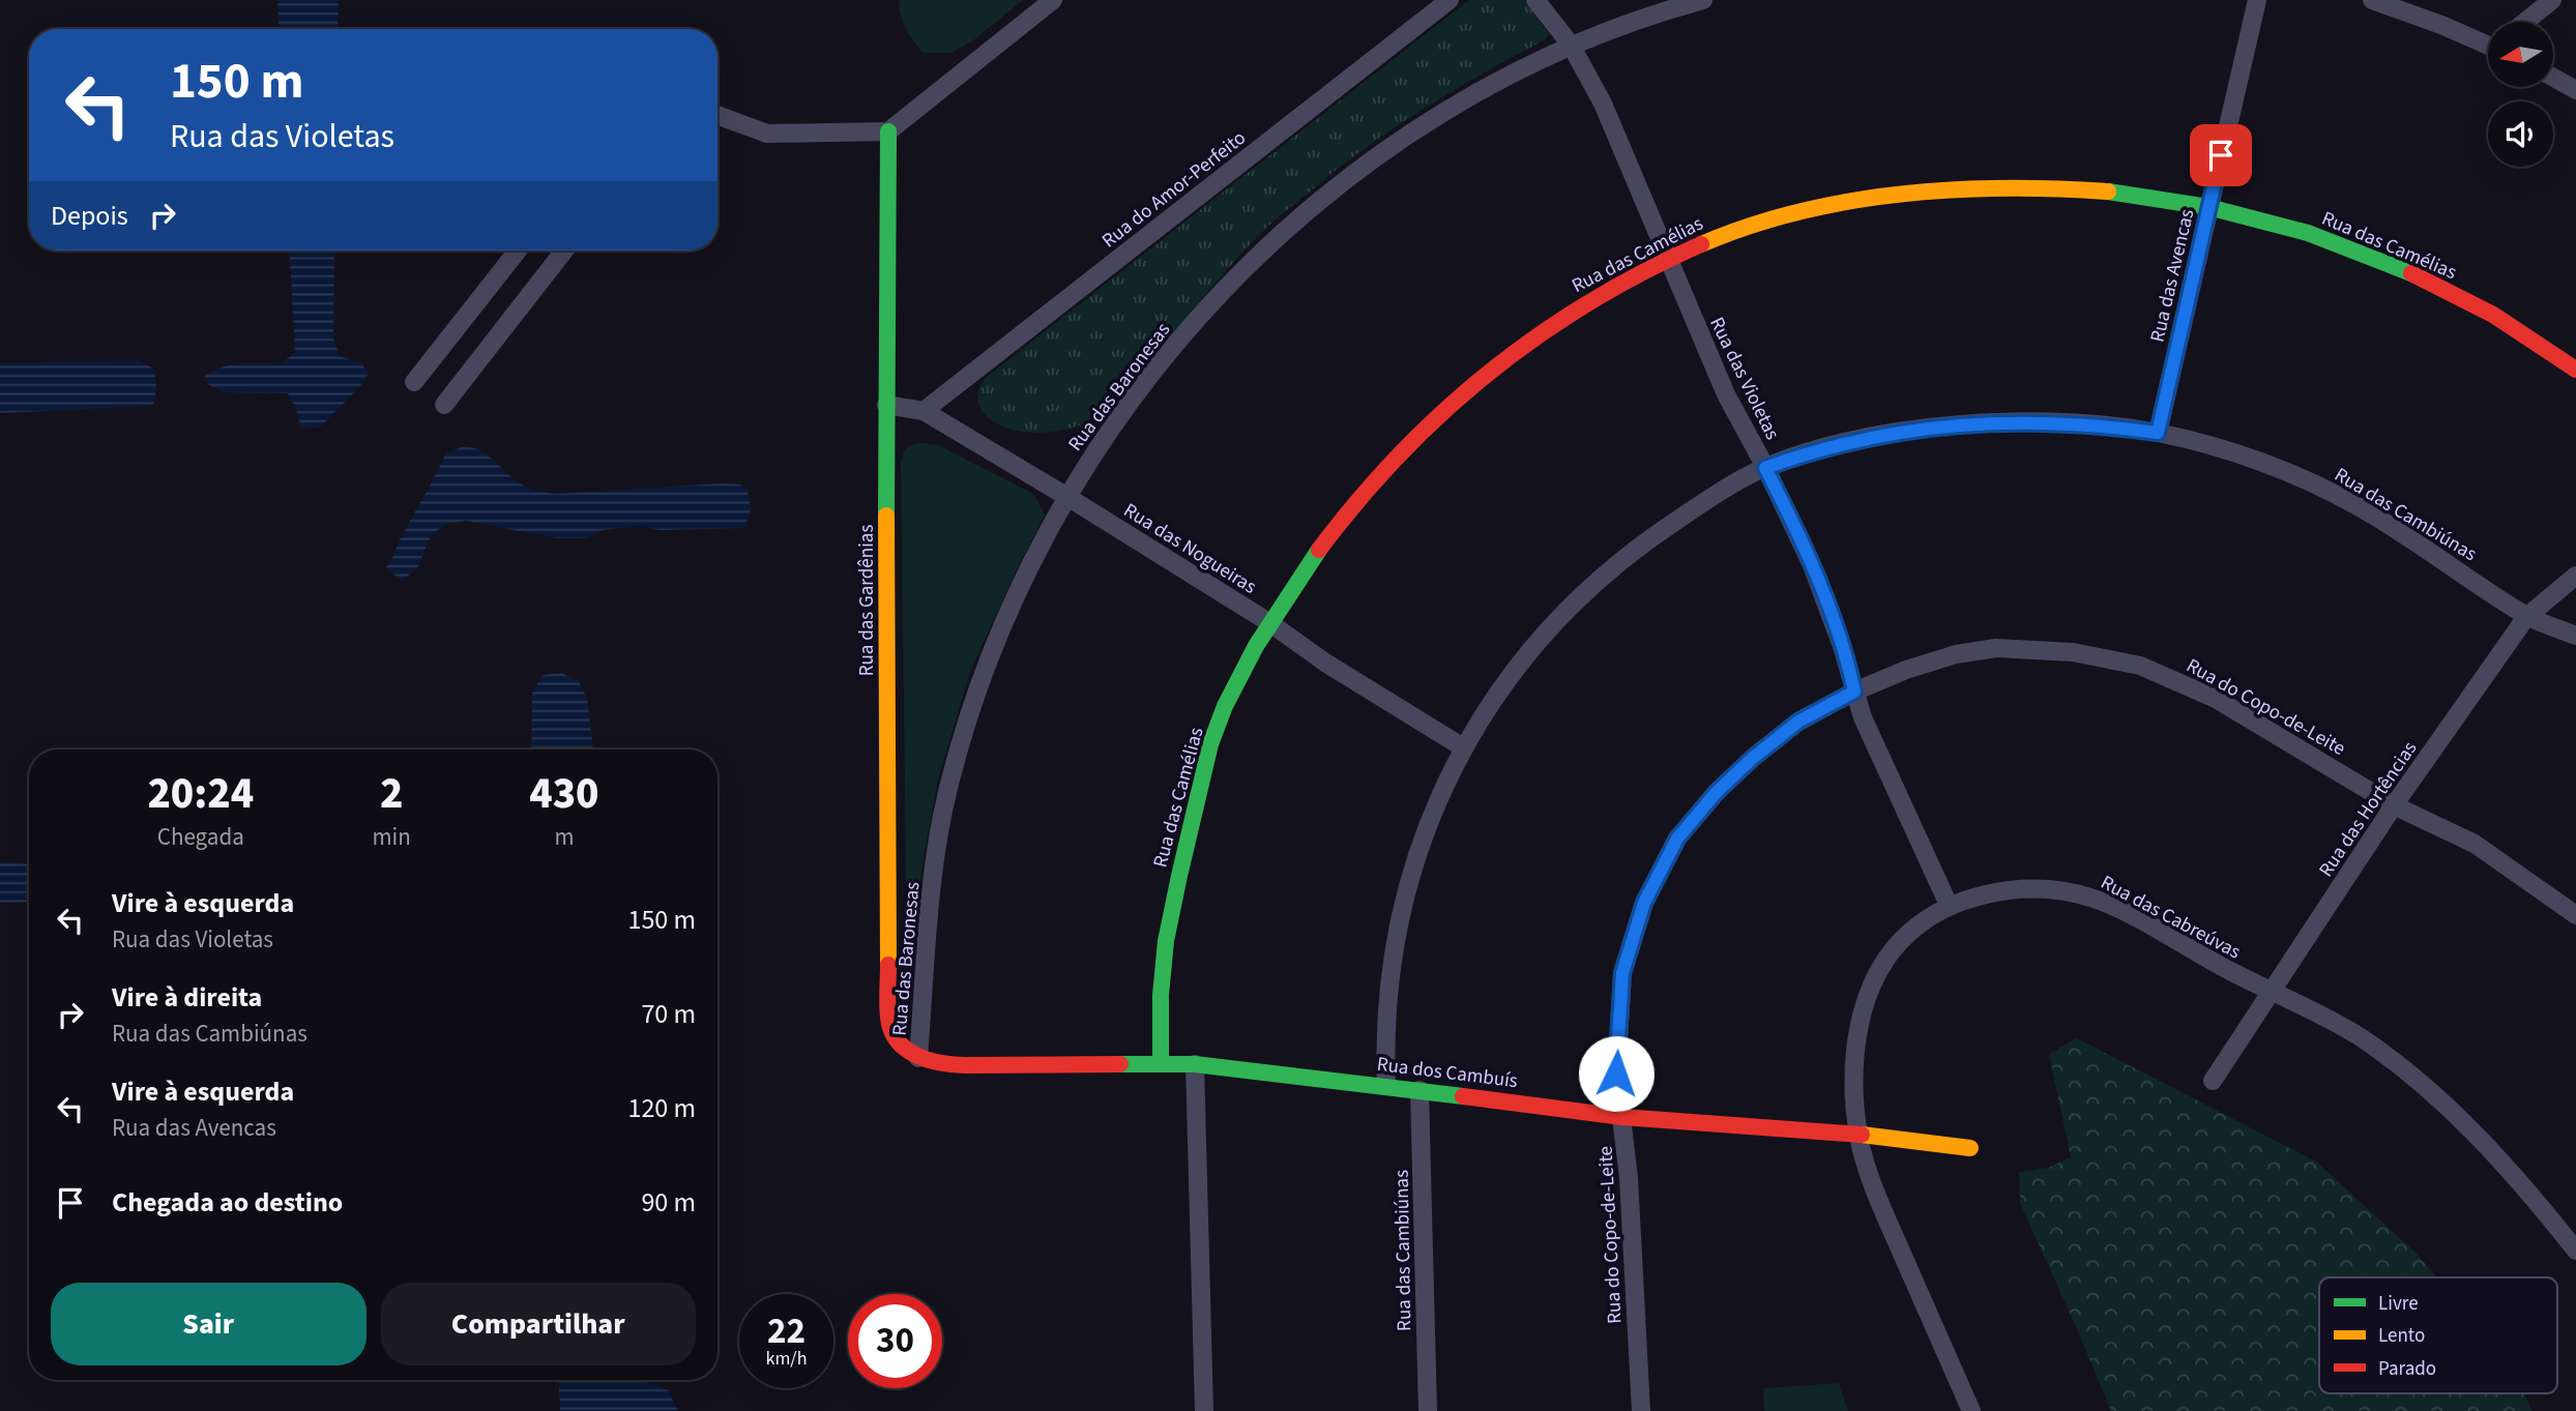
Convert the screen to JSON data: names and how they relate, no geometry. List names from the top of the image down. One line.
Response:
{"streets":{"street":["Rua do Amor-Perfeito","Rua das Camélias","Rua das Avencas","Rua das Violetas","Rua das Baronesas","Rua das Cambiúnas","Rua das Nogueiras","Rua das Gardênias","Rua do Copo-de-Leite","Rua das Hortências","Rua das Cabreúvas","Rua dos Cambuís"]},"crossings":[["Rua do Amor-Perfeito","Rua das Nogueiras"],["Rua das Camélias","Rua das Avencas"],["Rua das Camélias","Rua das Violetas"],["Rua das Camélias","Rua das Nogueiras"],["Rua das Camélias","Rua dos Cambuís"],["Rua das Avencas","Rua das Cambiúnas"],["Rua das Violetas","Rua das Baronesas"],["Rua das Violetas","Rua das Cambiúnas"],["Rua das Violetas","Rua do Copo-de-Leite"],["Rua das Violetas","Rua das Cabreúvas"],["Rua das Baronesas","Rua das Nogueiras"],["Rua das Baronesas","Rua das Gardênias"],["Rua das Baronesas","Rua dos Cambuís"],["Rua das Cambiúnas","Rua das Nogueiras"],["Rua das Cambiúnas","Rua das Hortências"],["Rua das Cambiúnas","Rua dos Cambuís"],["Rua das Nogueiras","Rua das Gardênias"],["Rua das Gardênias","Rua dos Cambuís"],["Rua do Copo-de-Leite","Rua das Hortências"],["Rua do Copo-de-Leite","Rua dos Cambuís"],["Rua das Hortências","Rua das Cabreúvas"],["Rua das Cabreúvas","Rua dos Cambuís"]],"legend":["Livre","Lento","Parado"],"north":"left","page":{"turn":["150 m","Rua das Violetas"],"then":"Depois","eta":["20:24","Chegada","2","min","430","m"],"list":[{"name":"Vire à esquerda","note":"Rua das Violetas","value":"150 m"},{"name":"Vire à direita","note":"Rua das Cambiúnas","value":"70 m"},{"name":"Vire à esquerda","note":"Rua das Avencas","value":"120 m"},{"name":"Chegada ao destino","value":"90 m"}],"buttons":["Sair","Compartilhar"],"speed":"22 km/h","limit":"30"}}
